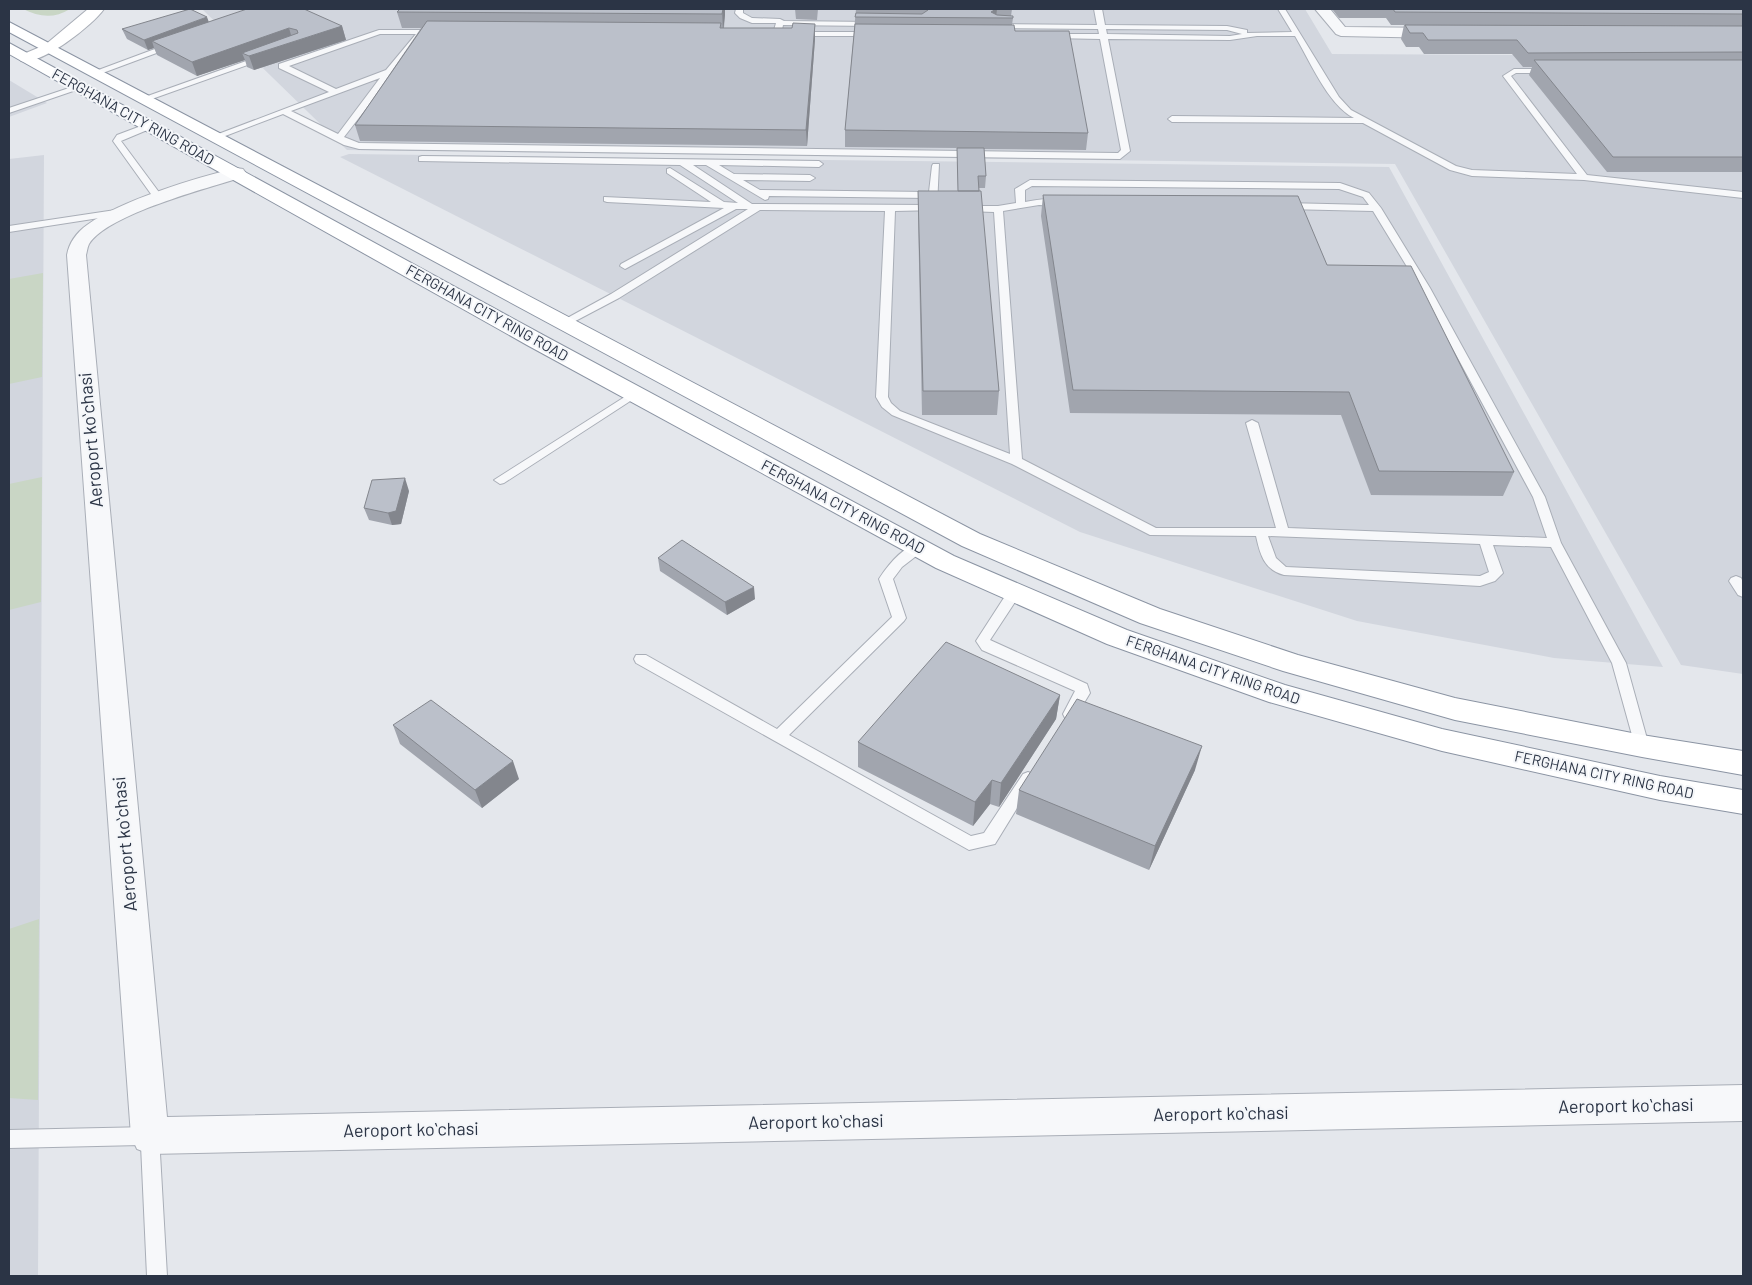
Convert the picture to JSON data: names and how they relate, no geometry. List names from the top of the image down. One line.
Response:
{"streets":{"main road":["FERGHANA CITY RING ROAD"],"street":["Aeroport koʻchasi"]},"crossings":[["FERGHANA CITY RING ROAD","Aeroport koʻchasi"]]}
